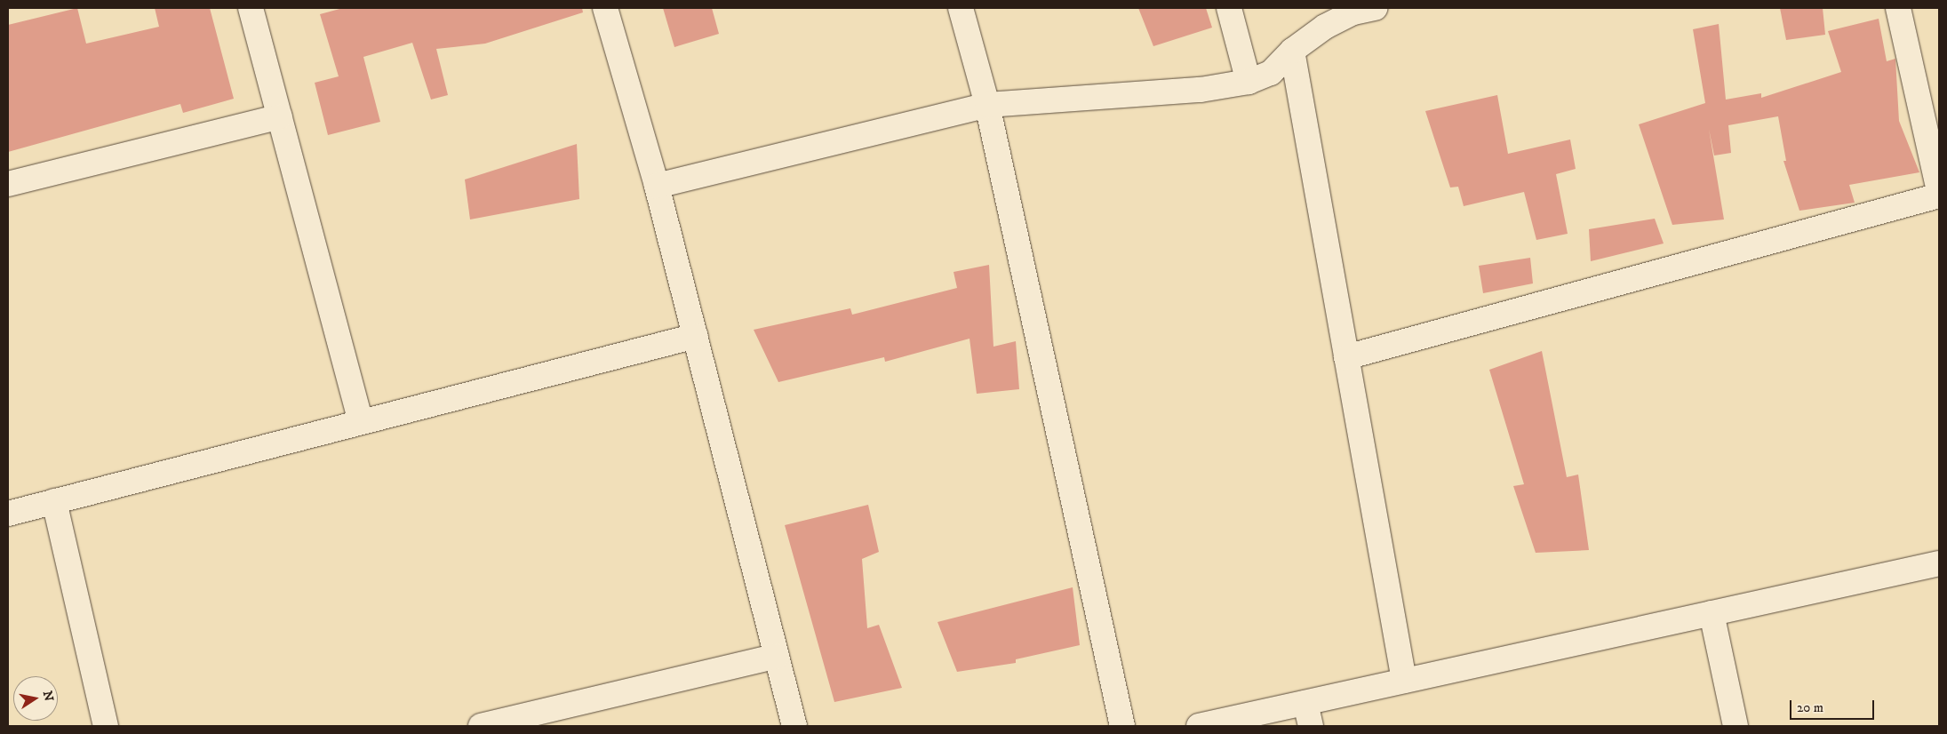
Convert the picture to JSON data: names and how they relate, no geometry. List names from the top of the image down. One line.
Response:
{"scale_bar":"20 m","north":"right"}
